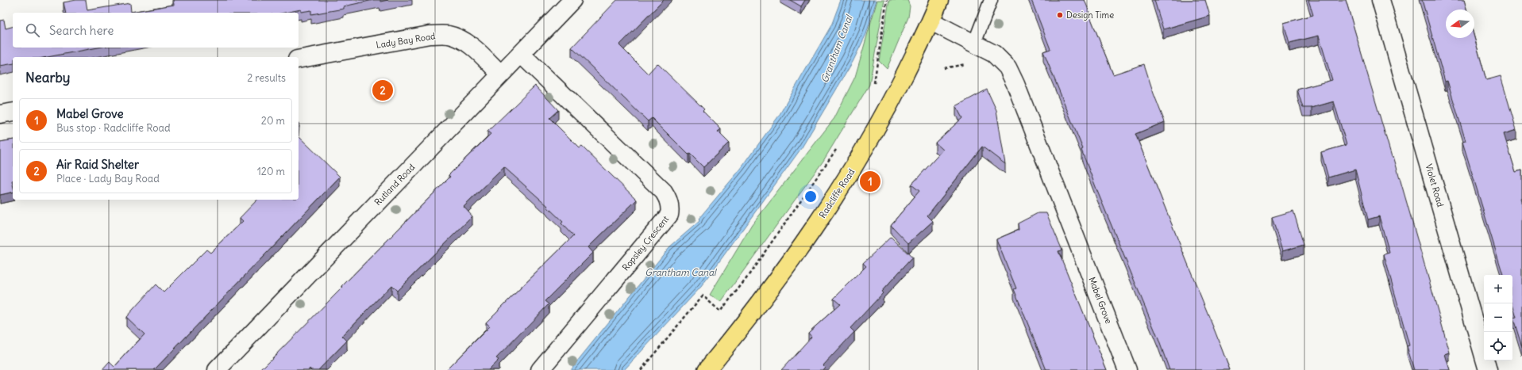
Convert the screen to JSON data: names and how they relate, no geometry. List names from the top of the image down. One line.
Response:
{"streets":{"highway":["Radcliffe Road"],"street":["Lady Bay Road","Rutland Road","Violet Road","Ropsley Crescent","Mabel Grove"]},"crossings":[["Lady Bay Road","Rutland Road"],["Rutland Road","Ropsley Crescent"],["Radcliffe Road","Mabel Grove"]],"water":["Grantham Canal"],"places":["Design Time"],"north":"left","page":{"search":"Search here","heading":["Nearby","2 results"],"pins":["2","1"],"list":[{"mark":"1","name":"Mabel Grove","note":"Bus stop · Radcliffe Road","value":"20 m"},{"mark":"2","name":"Air Raid Shelter","note":"Place · Lady Bay Road","value":"120 m"}],"map_buttons":["+","−"]}}
